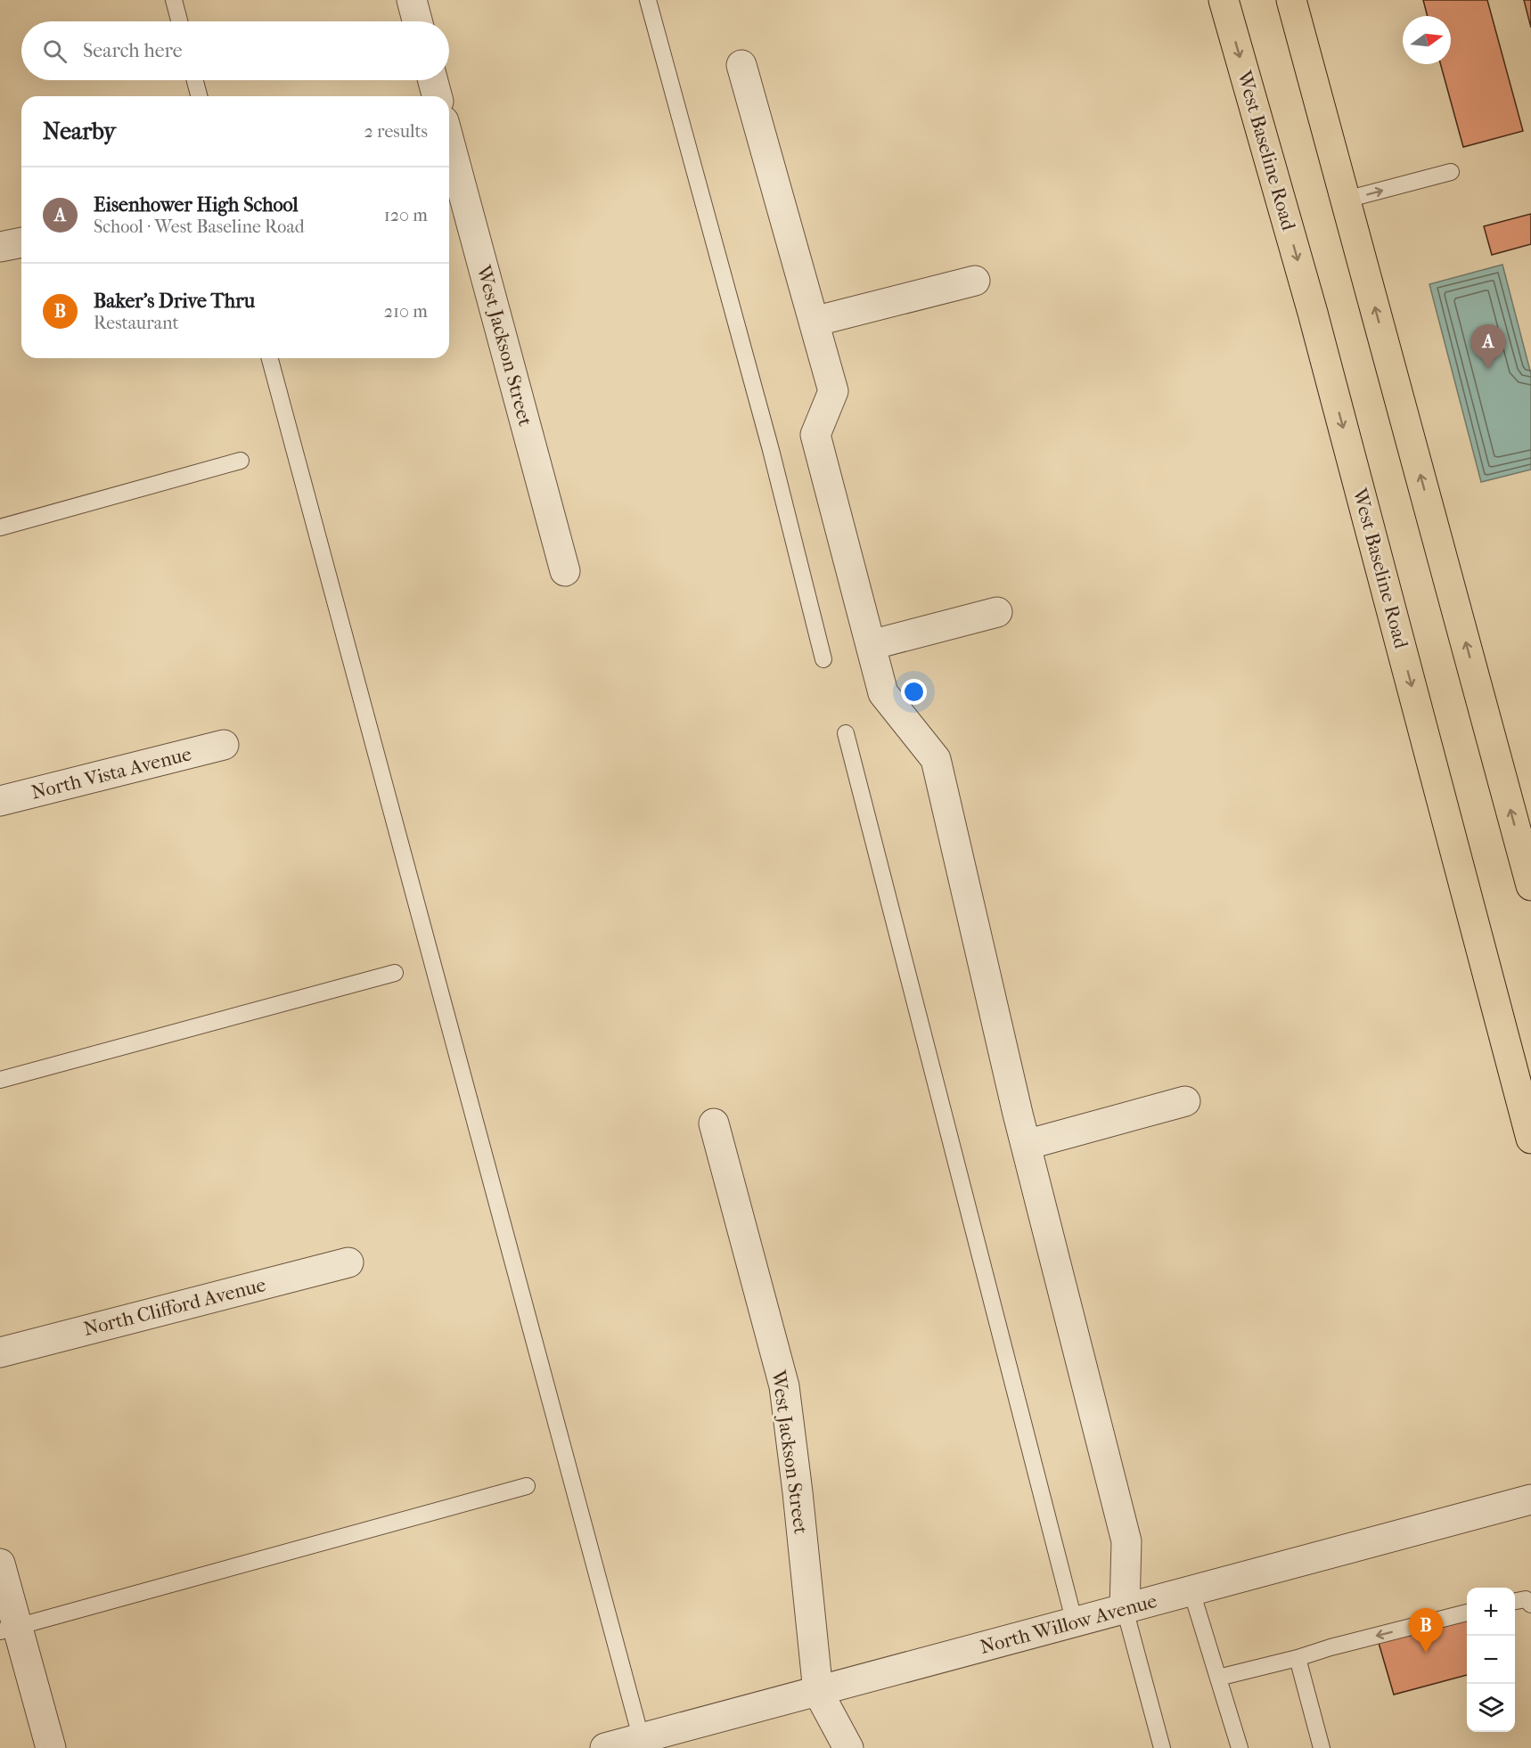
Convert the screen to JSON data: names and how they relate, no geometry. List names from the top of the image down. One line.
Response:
{"streets":{"main road":["West Baseline Road"],"street":["West Jackson Street","North Vista Avenue","North Clifford Avenue","North Willow Avenue"]},"crossings":[["West Jackson Street","North Willow Avenue"]],"north":"right","page":{"search":"Search here","heading":["Nearby","2 results"],"list":[{"mark":"A","name":"Eisenhower High School","note":"School · West Baseline Road","value":"120 m"},{"mark":"B","name":"Baker's Drive Thru","note":"Restaurant","value":"210 m"}],"pins":["A","B"],"map_buttons":["+","−"]}}
